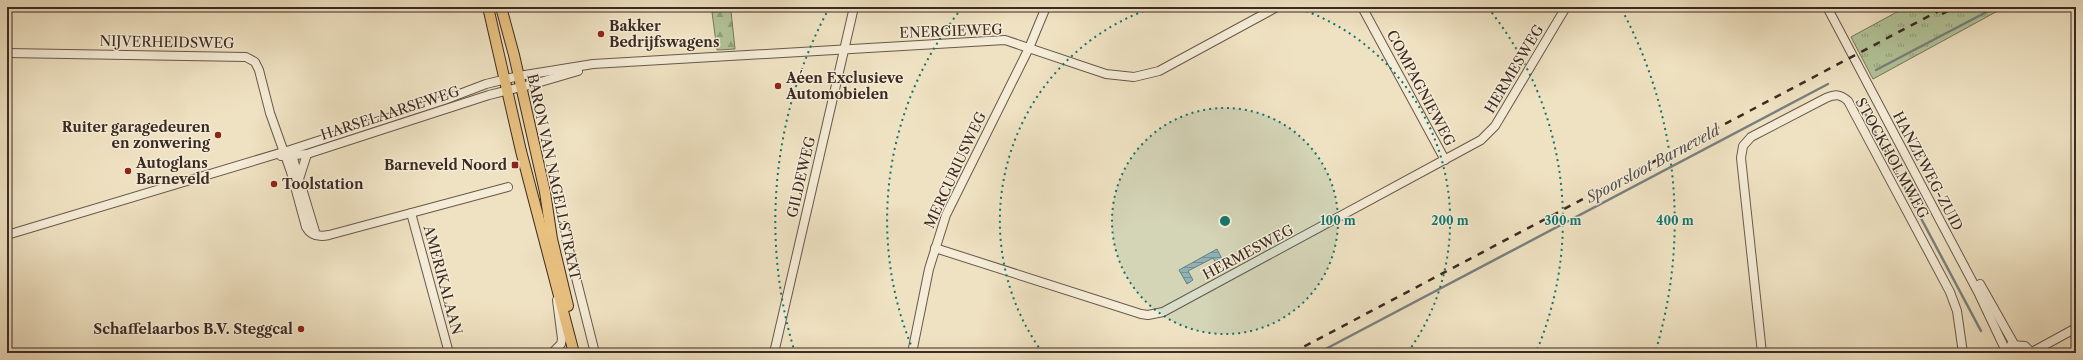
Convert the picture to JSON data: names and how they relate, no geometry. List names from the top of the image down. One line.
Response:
{"streets":{"main road":["BARON VAN NAGELLSTRAAT"],"street":["ENERGIEWEG","NIJVERHEIDSWEG","HERMESWEG","COMPAGNIEWEG","HARSELAARSEWEG","STOCKHOLMWEG","MERCURIUSWEG","HANZEWEG-ZUID","GILDEWEG","AMERIKALAAN"]},"crossings":[["ENERGIEWEG","HARSELAARSEWEG"],["ENERGIEWEG","MERCURIUSWEG"],["ENERGIEWEG","BARON VAN NAGELLSTRAAT"],["ENERGIEWEG","GILDEWEG"],["NIJVERHEIDSWEG","HARSELAARSEWEG"],["HERMESWEG","COMPAGNIEWEG"],["HERMESWEG","MERCURIUSWEG"],["HARSELAARSEWEG","BARON VAN NAGELLSTRAAT"]],"water":["Spoorsloot Barneveld"],"places":{"other":["Bakker Bedrijfswagens","Aéen Exclusieve Automobielen","Ruiter garagedeuren en zonwering","Autoglans Barneveld","Toolstation","Schaffelaarbos B.V. Steggcal"],"transit":["Barneveld Noord"]},"rings":["100 m","200 m","300 m","400 m"]}
